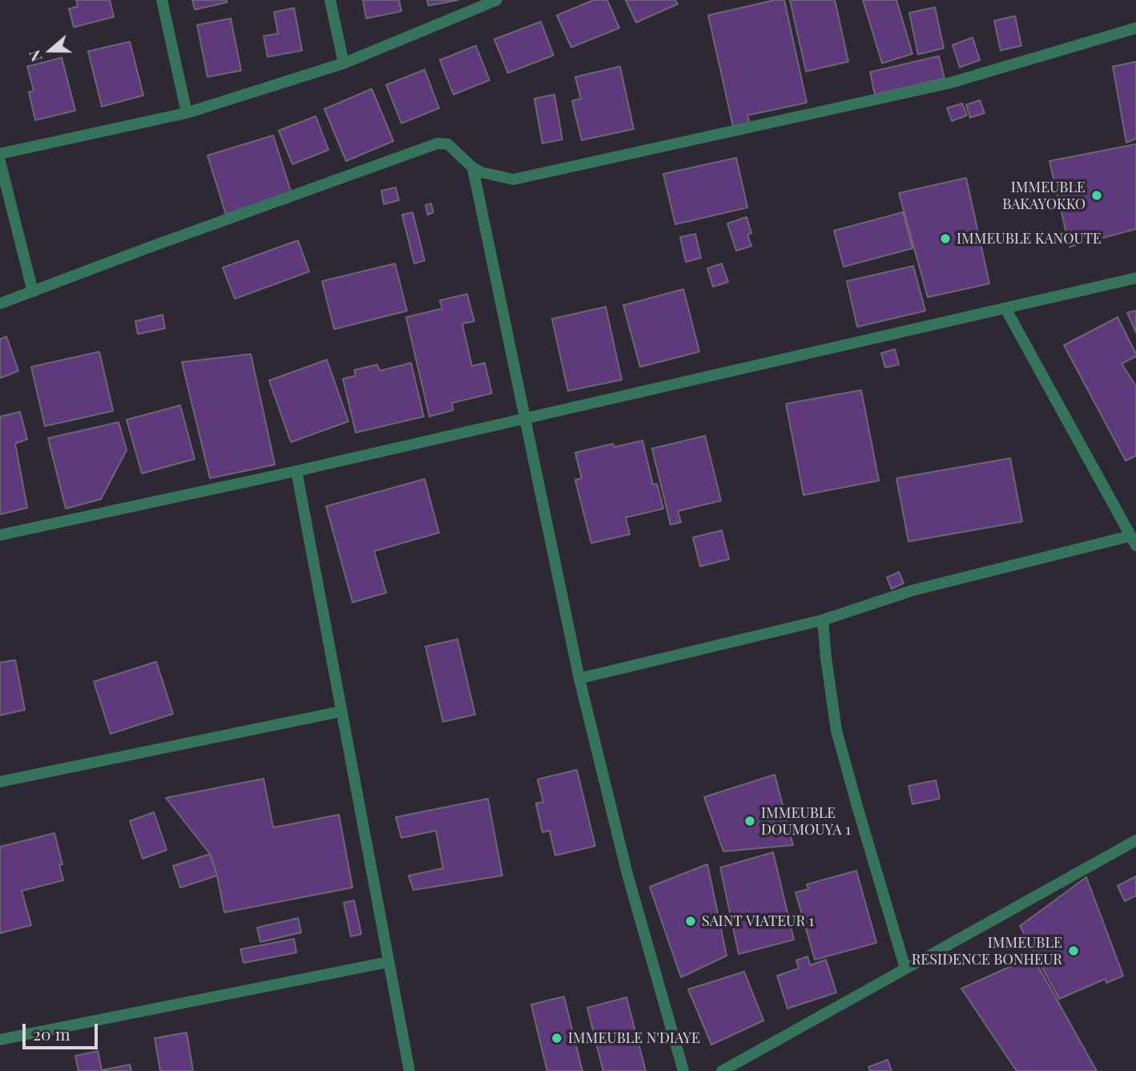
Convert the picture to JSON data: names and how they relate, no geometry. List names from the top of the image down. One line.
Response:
{"places":["IMMEUBLE BAKAYOKKO","IMMEUBLE KANOUTE","IMMEUBLE DOUMOUYA 1","SAINT VIATEUR 1","IMMEUBLE RESIDENCE BONHEUR","IMMEUBLE N'DIAYE"],"scale_bar":"20 m","north":"left"}
